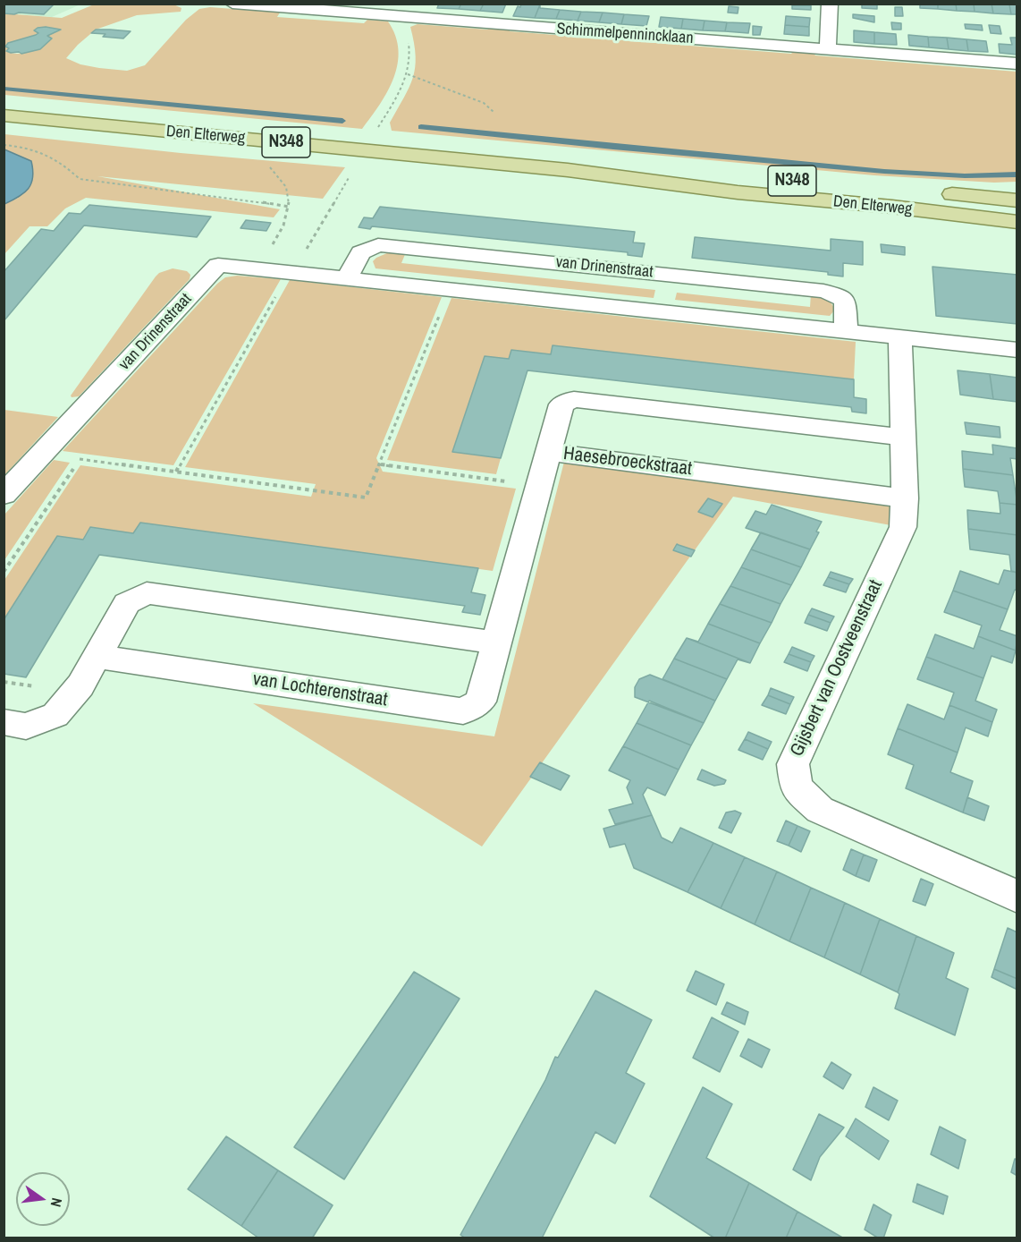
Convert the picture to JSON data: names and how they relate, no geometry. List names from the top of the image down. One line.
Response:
{"streets":{"main road":["Den Elterweg","N348"],"street":["Schimmelpennincklaan","van Drinenstraat","Haesebroeckstraat","Gijsbert van Oostveenstraat","van Lochterenstraat"]},"crossings":[["van Drinenstraat","Gijsbert van Oostveenstraat"],["Haesebroeckstraat","Gijsbert van Oostveenstraat"],["Haesebroeckstraat","van Lochterenstraat"]],"north":"right"}
